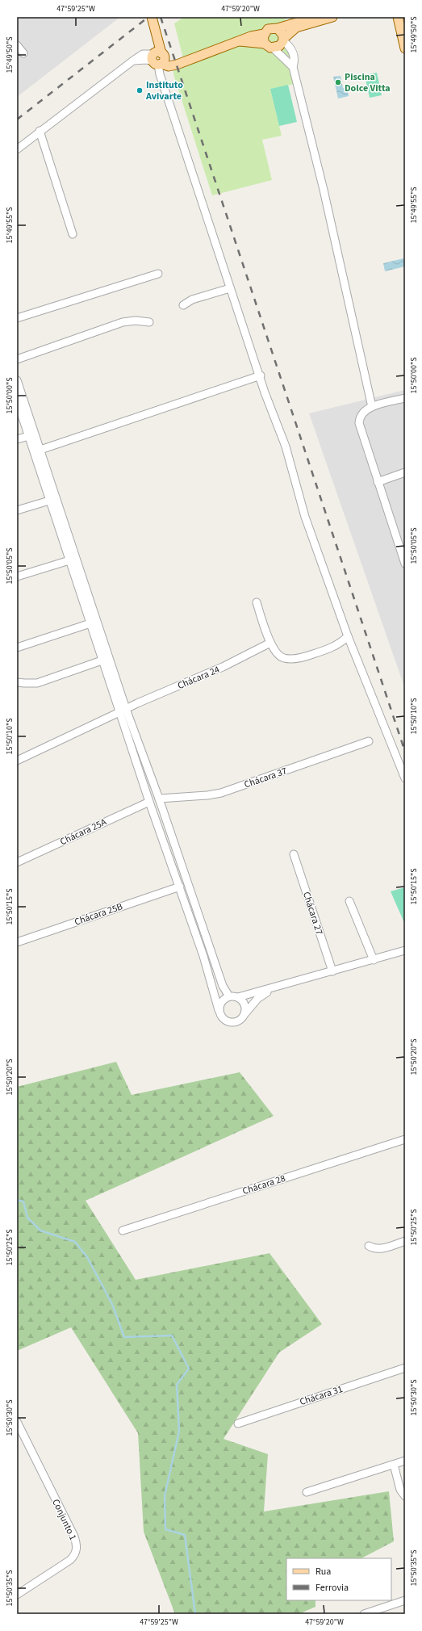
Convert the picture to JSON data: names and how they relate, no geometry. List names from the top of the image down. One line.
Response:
{"streets":{"street":["Chácara 24","Chácara 37","Chácara 25A","Chácara 27","Chácara 25B","Chácara 28","Chácara 31","Conjunto 1"]},"places":["Piscina Dolce Vitta","Instituto Avivarte"],"legend":["Rua","Ferrovia"],"coordinates":["47°59'25\"W","47°59'20\"W","15°49'50\"S","15°49'55\"S","15°50'00\"S","15°50'05\"S","15°50'10\"S","15°50'15\"S","15°50'20\"S","15°50'25\"S","15°50'30\"S","15°50'35\"S"]}
